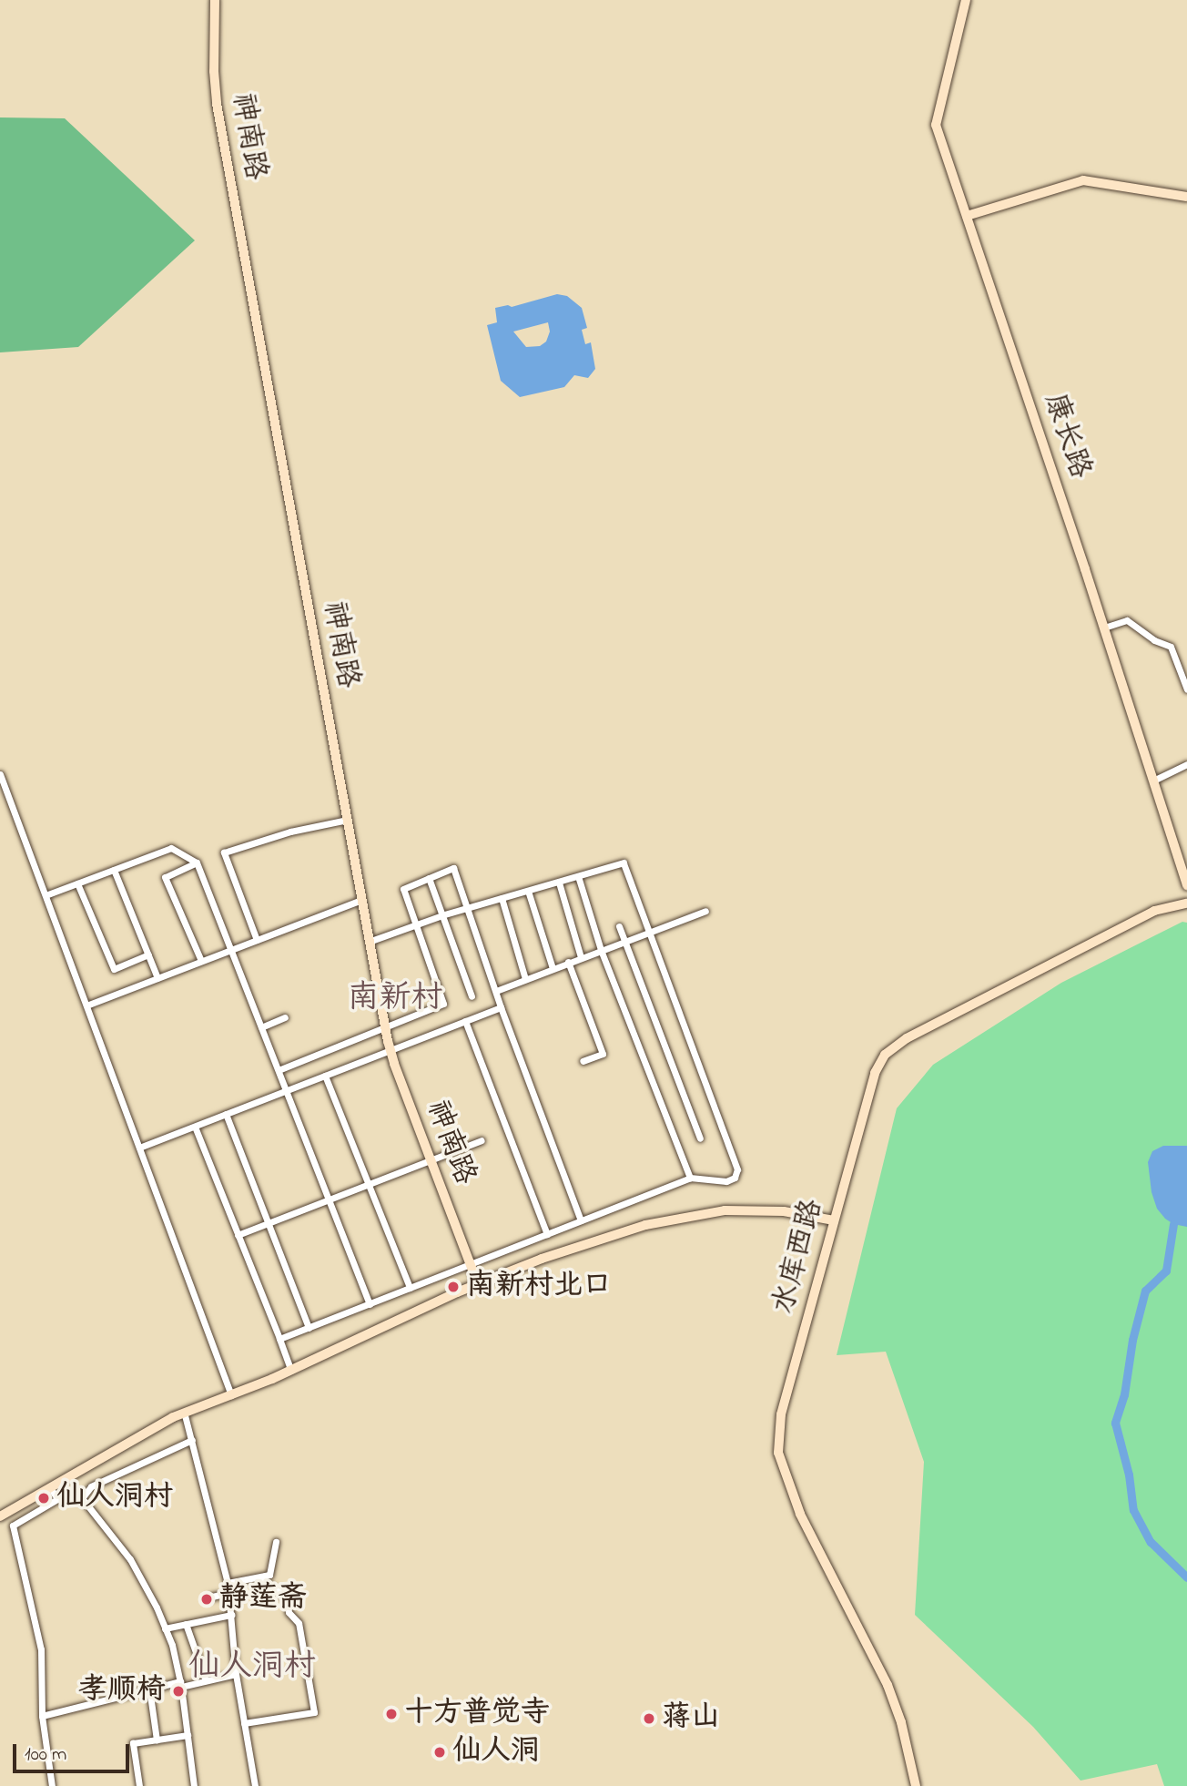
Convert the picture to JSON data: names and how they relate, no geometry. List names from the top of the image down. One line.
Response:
{"streets":{"street":["神南路","康长路","水库西路"]},"districts":["南新村","仙人洞村"],"places":["南新村北口","仙人洞村","静莲斋","孝顺椅","十方普觉寺","蒋山","仙人洞"],"scale_bar":"100 m"}
